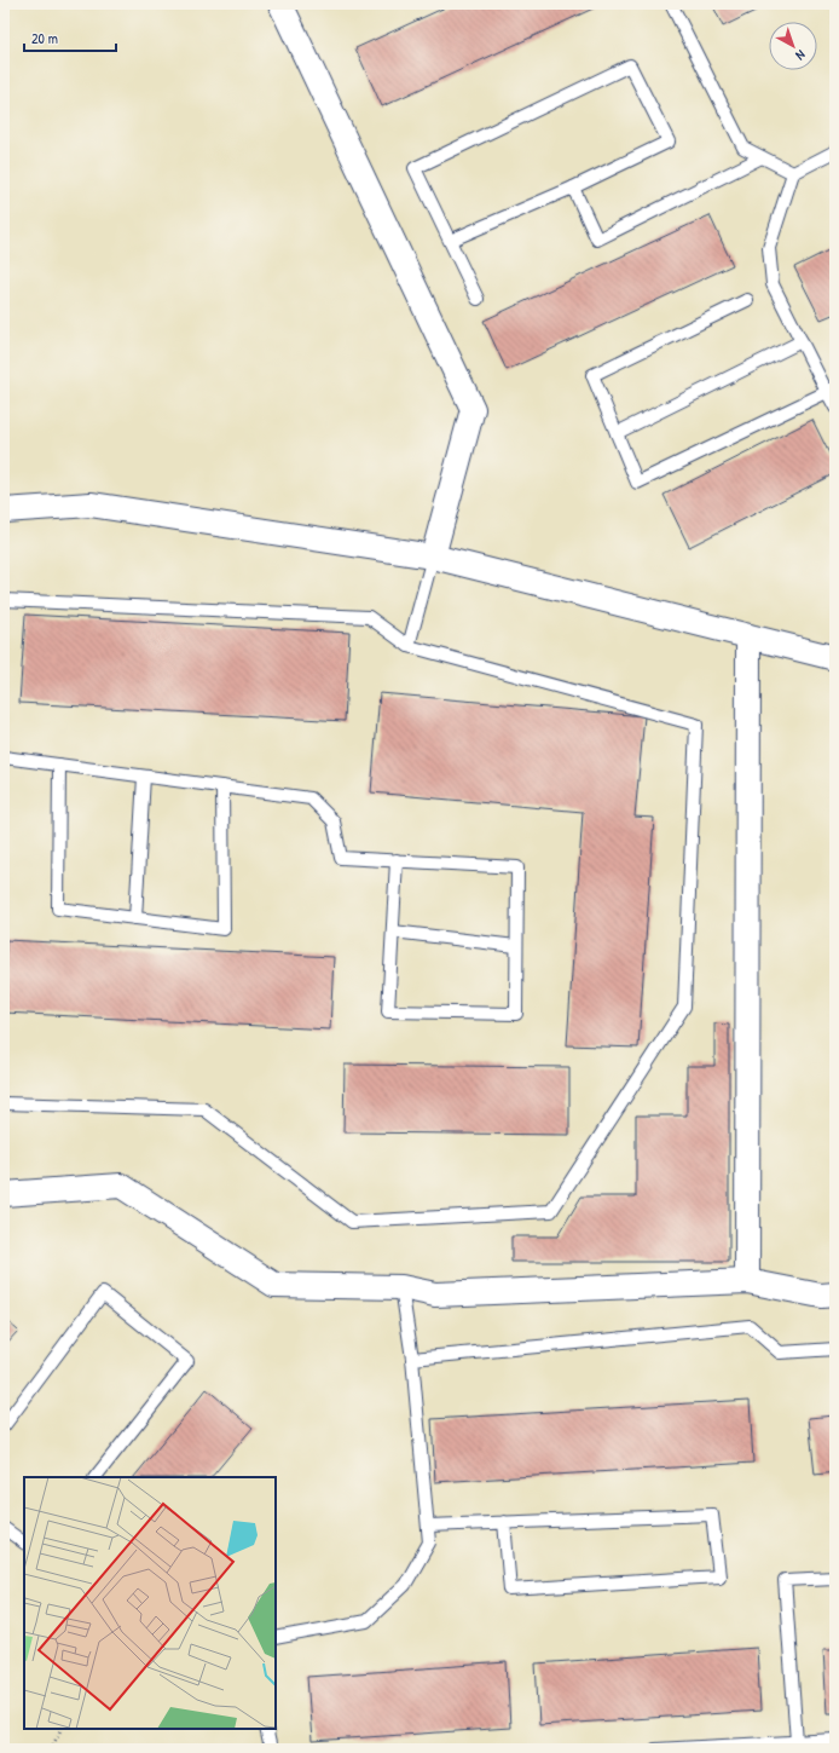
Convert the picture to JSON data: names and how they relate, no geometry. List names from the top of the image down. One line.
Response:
{"scale_bar":"20 m","north":"bottom right"}
